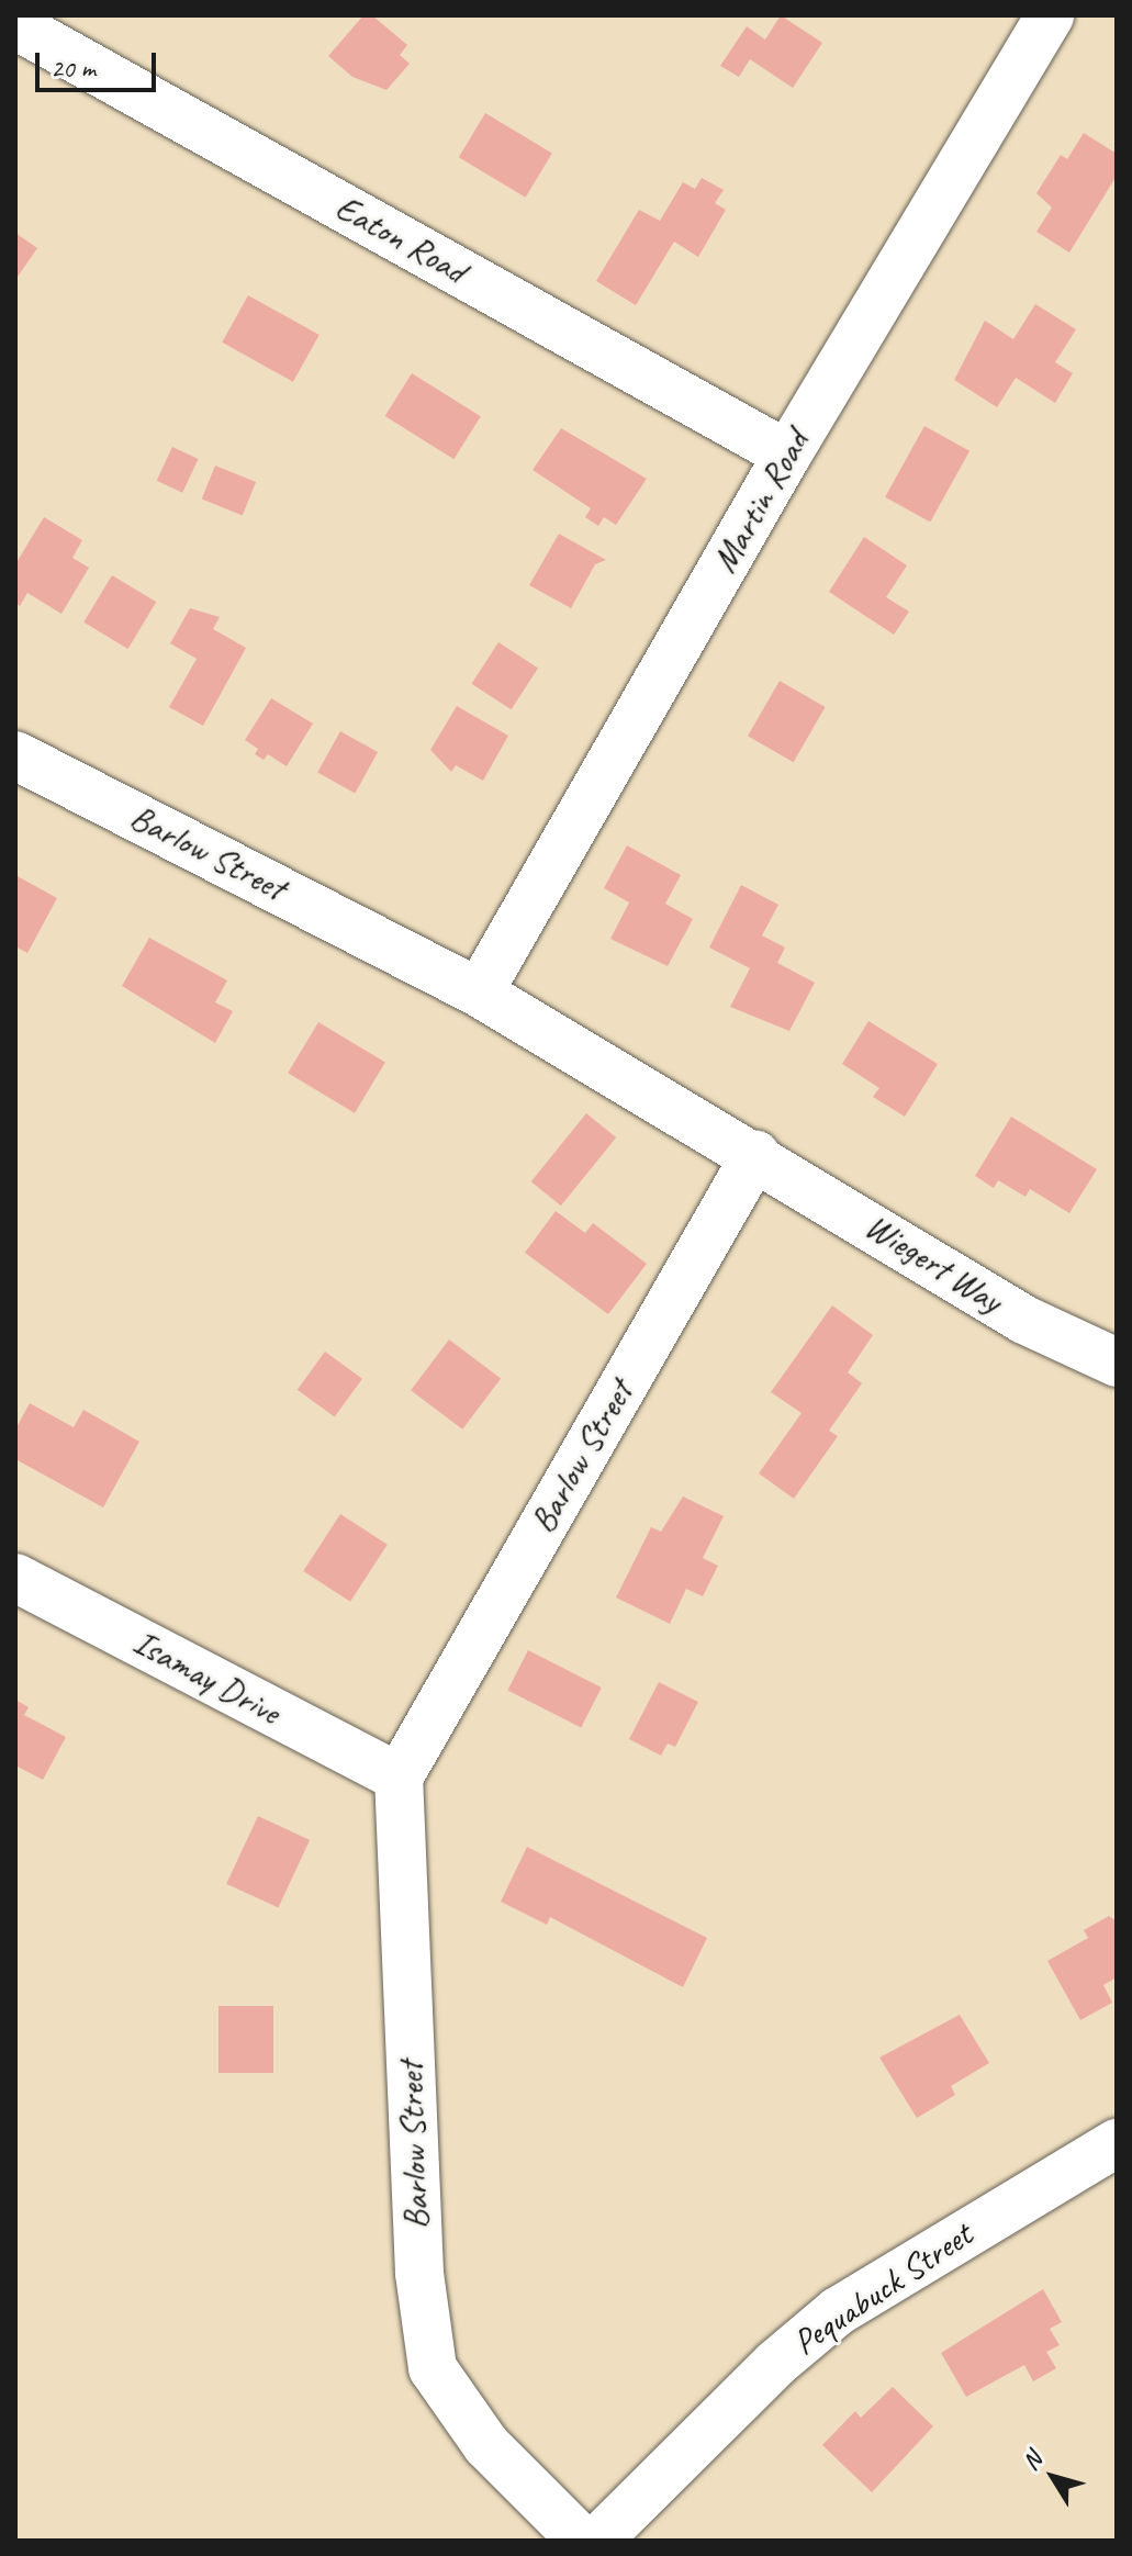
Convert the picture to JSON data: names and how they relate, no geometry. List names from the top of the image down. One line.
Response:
{"streets":{"street":["Eaton Road","Martin Road","Barlow Street","Wiegert Way","Isamay Drive","Pequabuck Street"]},"crossings":[["Eaton Road","Martin Road"],["Martin Road","Barlow Street"],["Barlow Street","Wiegert Way"],["Barlow Street","Isamay Drive"]],"scale_bar":"20 m","north":"top left"}
